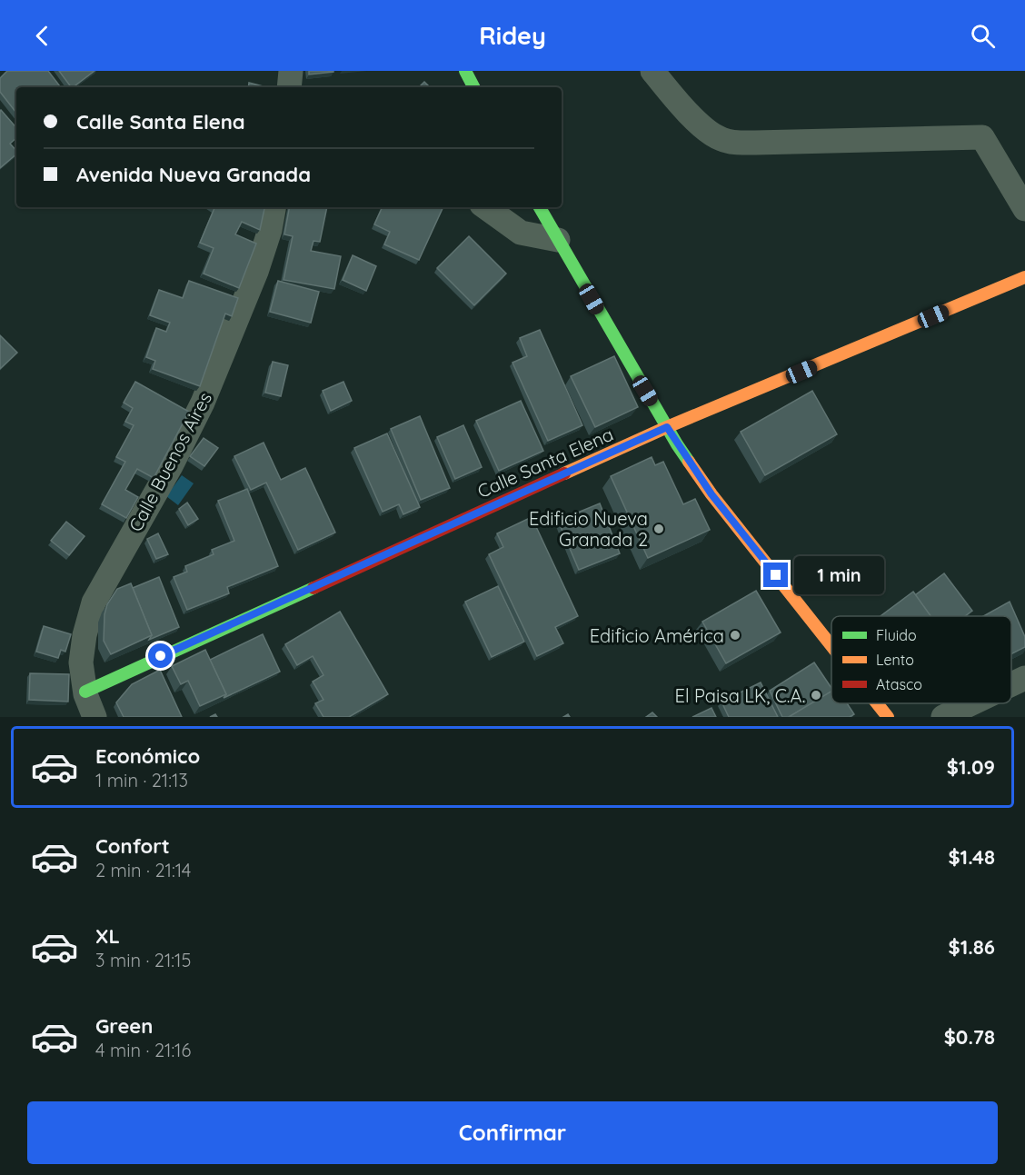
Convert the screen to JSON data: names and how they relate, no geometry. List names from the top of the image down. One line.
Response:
{"streets":{"street":["Calle Buenos Aires","Calle Santa Elena"]},"crossings":[["Calle Buenos Aires","Calle Santa Elena"]],"places":["Edificio Nueva Granada 2","Edificio América","El Paisa LK, C.A."],"legend":["Fluido","Lento","Atasco"],"page":{"header":"Ridey","banner":["Calle Santa Elena","Avenida Nueva Granada"],"bubble":"1 min","list":[{"name":"Económico","note":"1 min · 21:13","value":"$1.09"},{"name":"Confort","note":"2 min · 21:14","value":"$1.48"},{"name":"XL","note":"3 min · 21:15","value":"$1.86"},{"name":"Green","note":"4 min · 21:16","value":"$0.78"}],"buttons":"Confirmar"}}
